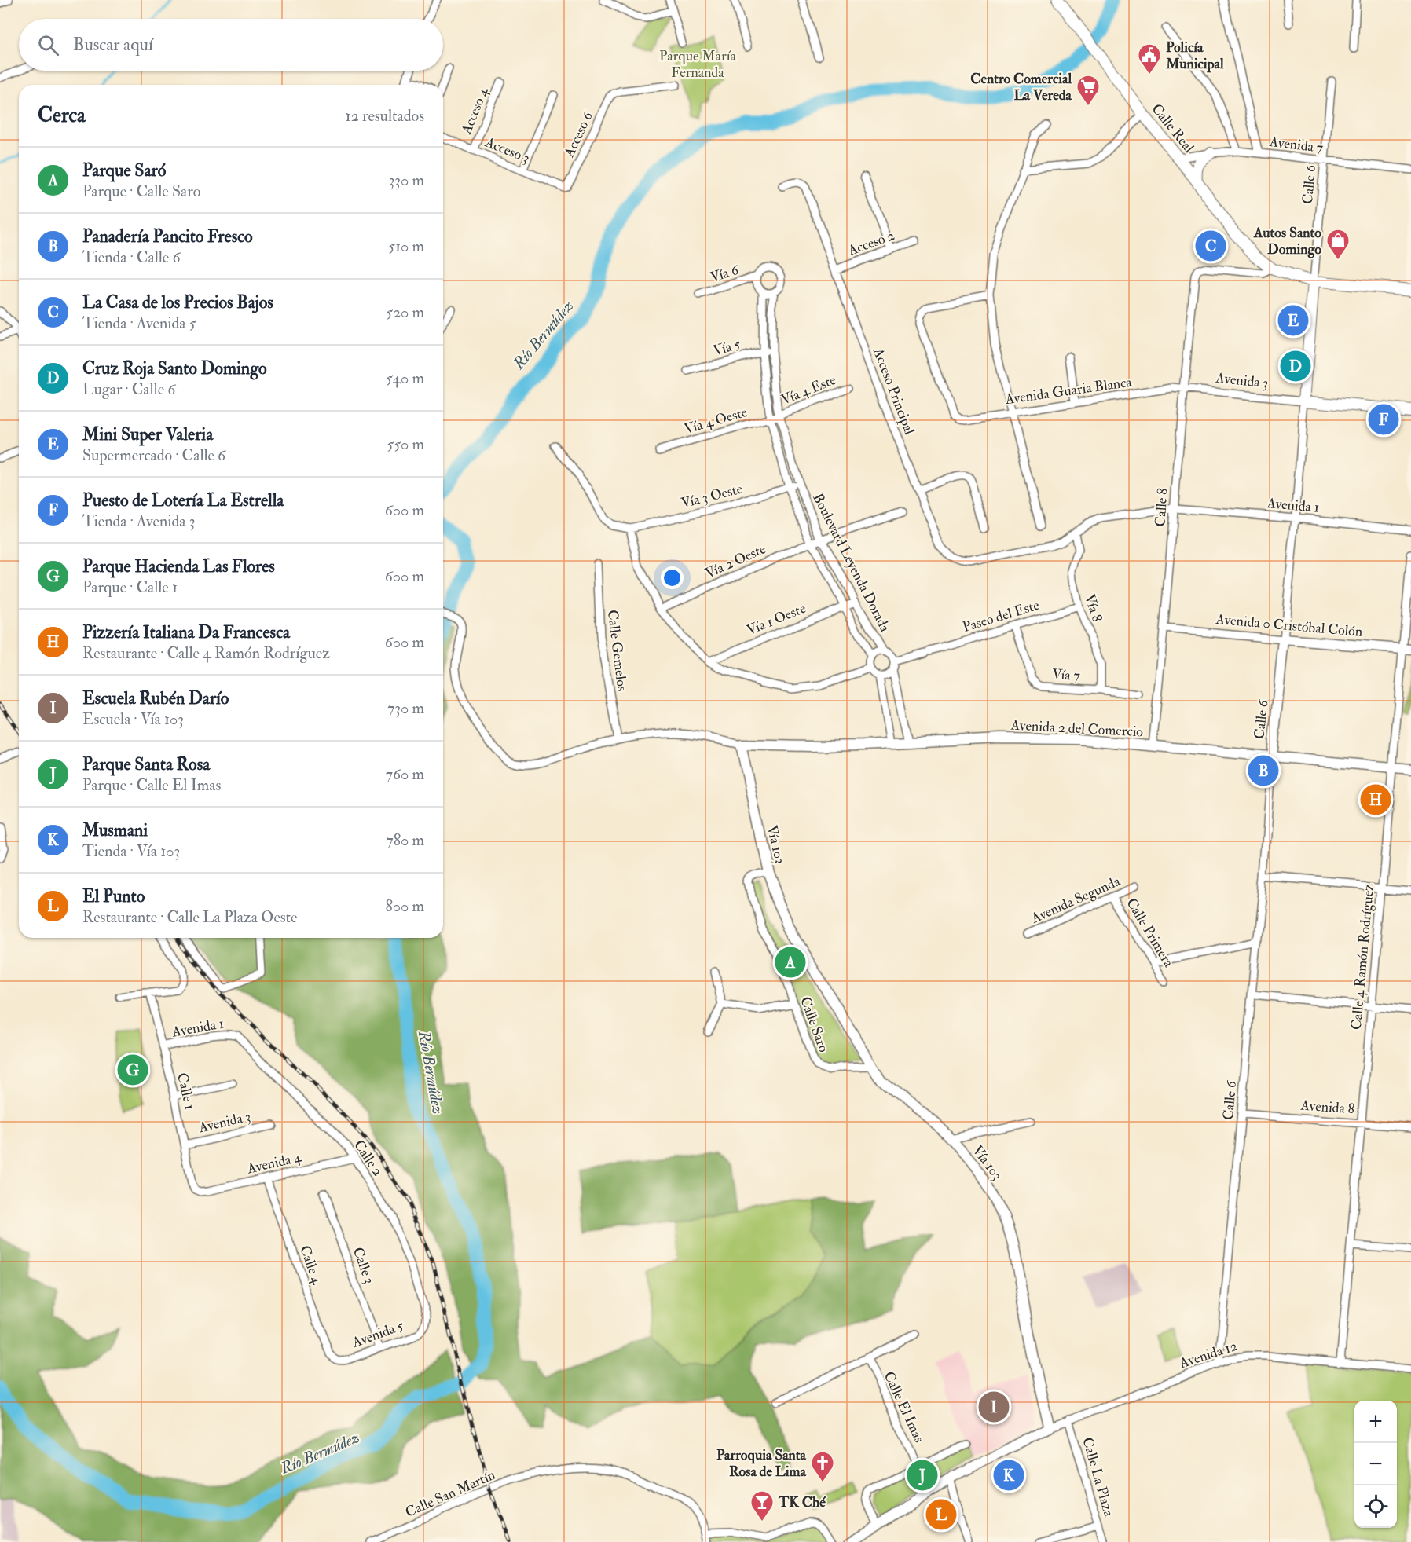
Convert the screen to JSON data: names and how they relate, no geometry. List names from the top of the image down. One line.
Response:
{"streets":{"main road":["Calle Real","Calle 6","Avenida 3","Avenida 0 Cristóbal Colón","Avenida 2 del Comercio","Vía 103"],"street":["Acceso 4","Acceso 6","Avenida 7","Acceso 3","Acceso 2","Vía 6","Vía 5","Vía 4 Este","Avenida Guaria Blanca","Acceso Principal","Vía 4 Oeste","Vía 3 Oeste","Avenida 1","Calle 8","Vía 2 Oeste","Boulevard Leyenda Dorada","Vía 8","Paseo del Este","Vía 1 Oeste","Calle Gemelos","Vía 7","Avenida Segunda","Calle Primera","Calle 4 Ramón Rodríguez","Calle Saro","Calle 1","Avenida 8","Calle 2","Avenida 4","Calle 4","Calle 3","Avenida 5","Avenida 12","Calle El Imas","Calle La Plaza","Calle San Martín"]},"crossings":[["Acceso 4","Acceso 3"],["Calle Real","Avenida 7"],["Calle Real","Calle 8"],["Acceso 6","Acceso 3"],["Avenida 7","Calle 6"],["Calle 6","Avenida 3"],["Calle 6","Avenida 1"],["Calle 6","Avenida 0 Cristóbal Colón"],["Calle 6","Avenida 2 del Comercio"],["Calle 6","Avenida 8"],["Calle 6","Avenida 12"],["Acceso 2","Acceso Principal"],["Vía 6","Boulevard Leyenda Dorada"],["Vía 5","Boulevard Leyenda Dorada"],["Avenida 3","Avenida Guaria Blanca"],["Avenida 3","Calle 8"],["Avenida 3","Calle 1"],["Vía 4 Este","Vía 4 Oeste"],["Vía 4 Este","Boulevard Leyenda Dorada"],["Avenida Guaria Blanca","Calle 8"],["Acceso Principal","Avenida 1"],["Acceso Principal","Vía 8"],["Vía 4 Oeste","Boulevard Leyenda Dorada"],["Vía 3 Oeste","Boulevard Leyenda Dorada"],["Avenida 1","Calle 8"],["Avenida 1","Vía 8"],["Avenida 1","Calle 1"],["Avenida 1","Calle 2"],["Calle 8","Avenida 0 Cristóbal Colón"],["Calle 8","Avenida 2 del Comercio"],["Vía 2 Oeste","Boulevard Leyenda Dorada"],["Boulevard Leyenda Dorada","Paseo del Este"],["Boulevard Leyenda Dorada","Vía 1 Oeste"],["Vía 8","Paseo del Este"],["Vía 8","Vía 7"],["Paseo del Este","Vía 7"],["Avenida 0 Cristóbal Colón","Calle 4 Ramón Rodríguez"],["Avenida 2 del Comercio","Vía 103"],["Avenida 2 del Comercio","Calle 4 Ramón Rodríguez"],["Vía 103","Calle Saro"],["Vía 103","Avenida 12"],["Avenida Segunda","Calle Primera"],["Calle 4 Ramón Rodríguez","Avenida 8"],["Calle 4 Ramón Rodríguez","Avenida 12"],["Calle 1","Avenida 4"],["Calle 2","Avenida 4"],["Calle 2","Avenida 5"],["Avenida 4","Calle 4"],["Calle 4","Avenida 5"],["Calle 3","Avenida 5"],["Avenida 12","Calle La Plaza"]],"water":["Río Bermúdez"],"parks":["Parque María Fernanda"],"places":{"public building":["Policía Municipal"],"supermarket":["Centro Comercial La Vereda"],"shop":["Autos Santo Domingo"],"church":["Parroquia Santa Rosa de Lima"],"bar":["TK Ché"]},"page":{"search":"Buscar aquí","heading":["Cerca","12 resultados"],"list":[{"mark":"A","name":"Parque Saró","note":"Parque · Calle Saro","value":"330 m"},{"mark":"B","name":"Panadería Pancito Fresco","note":"Tienda · Calle 6","value":"510 m"},{"mark":"C","name":"La Casa de los Precios Bajos","note":"Tienda · Avenida 5","value":"520 m"},{"mark":"D","name":"Cruz Roja Santo Domingo","note":"Lugar · Calle 6","value":"540 m"},{"mark":"E","name":"Mini Super Valeria","note":"Supermercado · Calle 6","value":"550 m"},{"mark":"F","name":"Puesto de Lotería La Estrella","note":"Tienda · Avenida 3","value":"600 m"},{"mark":"G","name":"Parque Hacienda Las Flores","note":"Parque · Calle 1","value":"600 m"},{"mark":"H","name":"Pizzería Italiana Da Francesca","note":"Restaurante · Calle 4 Ramón Rodríguez","value":"600 m"},{"mark":"I","name":"Escuela Rubén Darío","note":"Escuela · Vía 103","value":"730 m"},{"mark":"J","name":"Parque Santa Rosa","note":"Parque · Calle El Imas","value":"760 m"},{"mark":"K","name":"Musmani","note":"Tienda · Vía 103","value":"780 m"},{"mark":"L","name":"El Punto","note":"Restaurante · Calle La Plaza Oeste","value":"800 m"}],"pins":["C","E","D","F","B","H","A","G","I","J","K","L"],"map_buttons":["+","−"]}}
